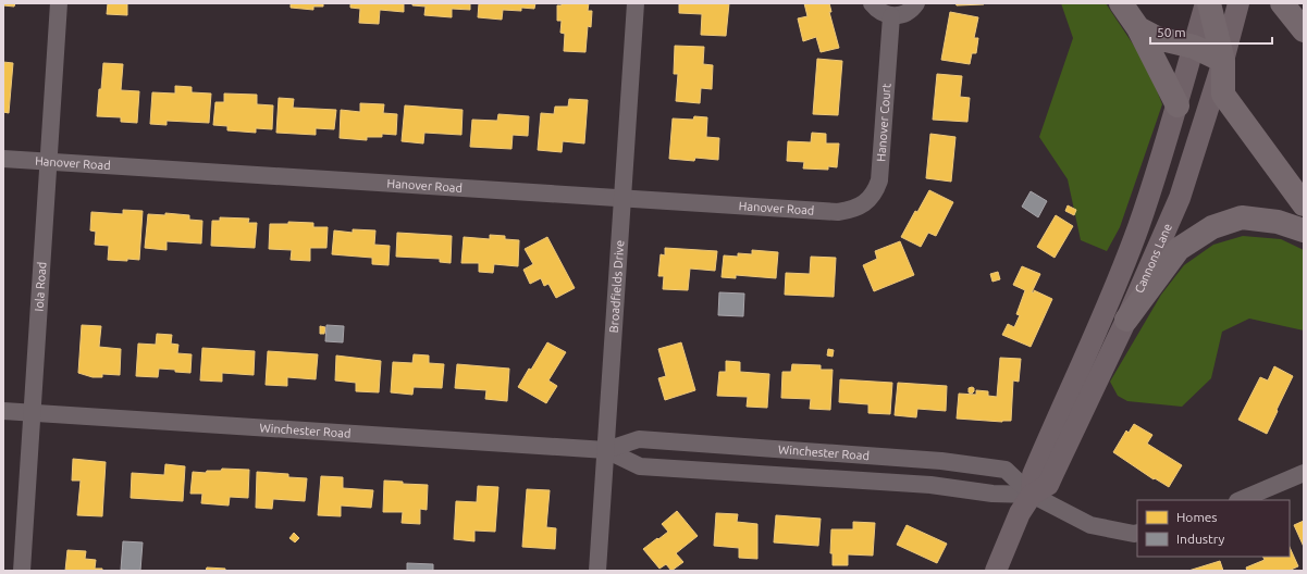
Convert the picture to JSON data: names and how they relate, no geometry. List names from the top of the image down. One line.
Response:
{"streets":{"main road":["Cannons Lane"],"street":["Hanover Court","Hanover Road","Iola Road","Broadfields Drive","Winchester Road"]},"crossings":[["Hanover Court","Hanover Road"],["Hanover Road","Iola Road"],["Hanover Road","Broadfields Drive"],["Cannons Lane","Winchester Road"],["Iola Road","Winchester Road"],["Broadfields Drive","Winchester Road"]],"legend":["Homes","Industry"],"scale_bar":"50 m"}
